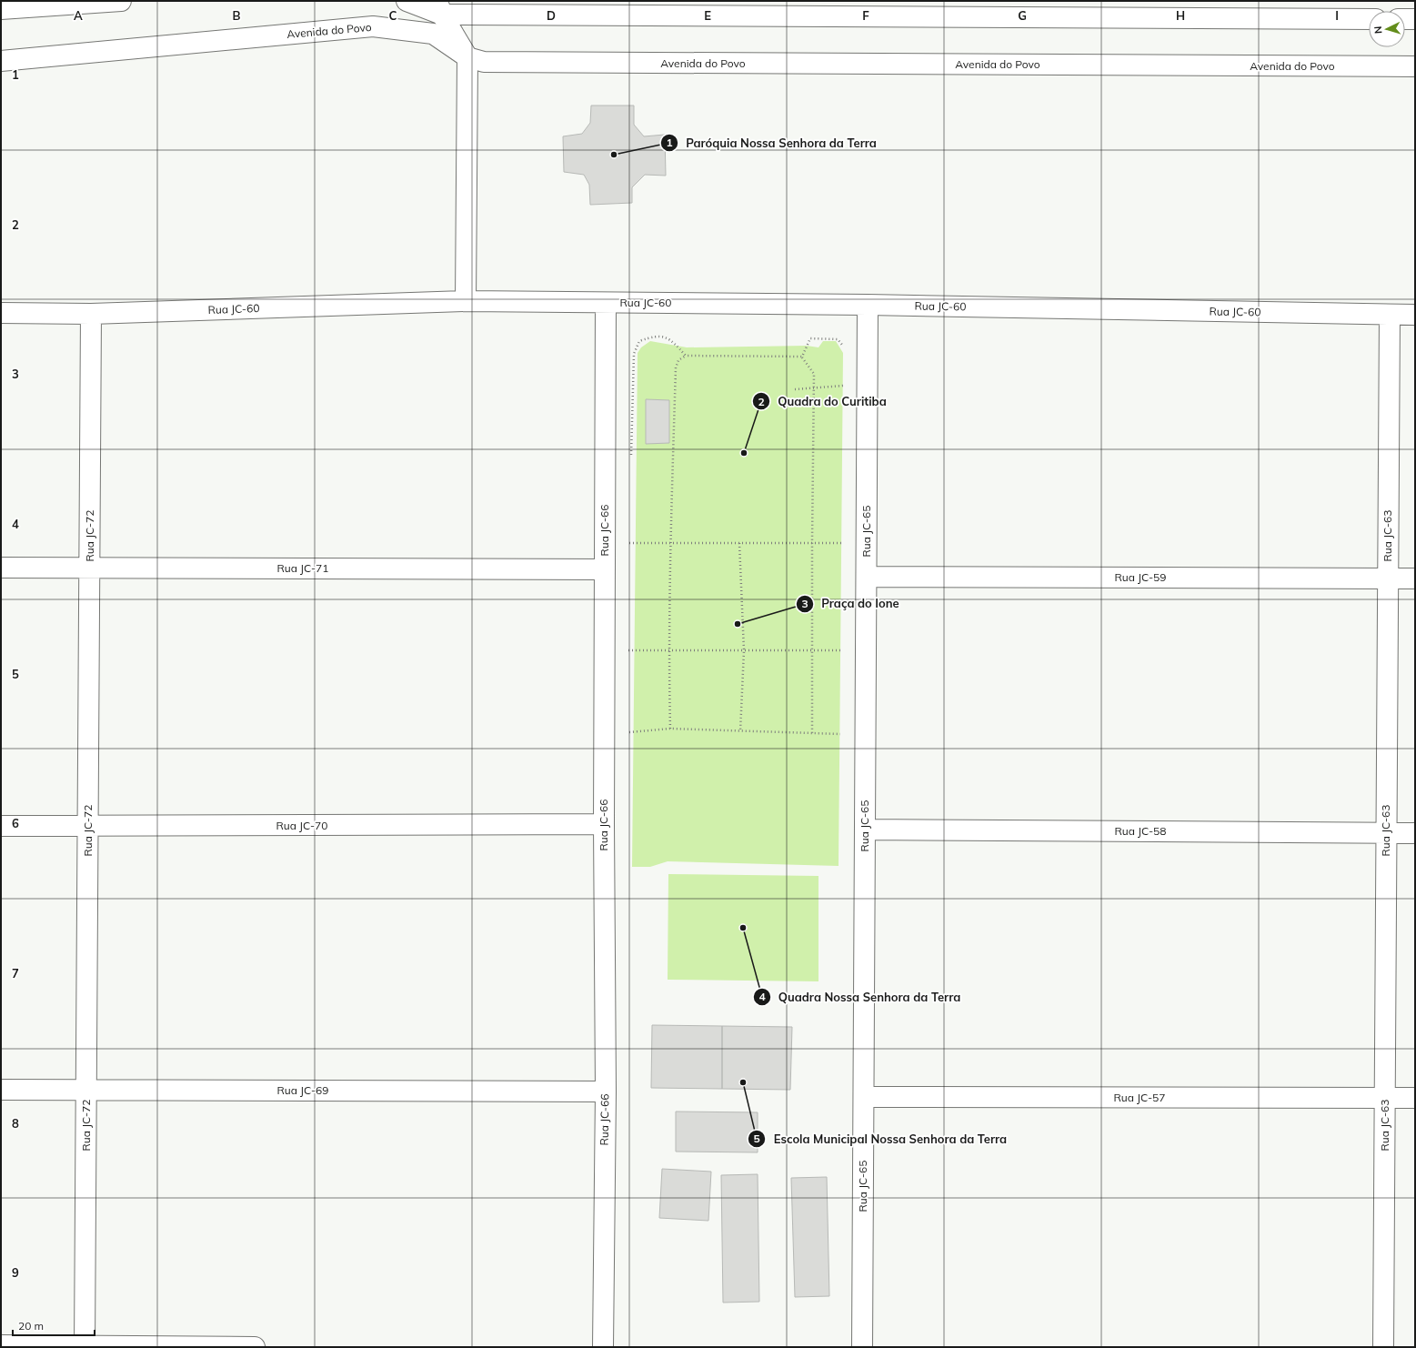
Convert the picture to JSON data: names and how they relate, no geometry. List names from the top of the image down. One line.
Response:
{"streets":{"street":["Avenida do Povo","Rua JC-60","Rua JC-66","Rua JC-65","Rua JC-72","Rua JC-63","Rua JC-71","Rua JC-59","Rua JC-70","Rua JC-58","Rua JC-69","Rua JC-57"]},"crossings":[["Rua JC-60","Rua JC-66"],["Rua JC-60","Rua JC-65"],["Rua JC-60","Rua JC-72"],["Rua JC-60","Rua JC-63"],["Rua JC-66","Rua JC-71"],["Rua JC-66","Rua JC-70"],["Rua JC-66","Rua JC-69"],["Rua JC-65","Rua JC-59"],["Rua JC-65","Rua JC-58"],["Rua JC-65","Rua JC-57"],["Rua JC-72","Rua JC-71"],["Rua JC-72","Rua JC-70"],["Rua JC-72","Rua JC-69"],["Rua JC-63","Rua JC-59"],["Rua JC-63","Rua JC-58"],["Rua JC-63","Rua JC-57"]],"places":["Paróquia Nossa Senhora da Terra","Quadra do Curitiba","Praça do Ione","Quadra Nossa Senhora da Terra","Escola Municipal Nossa Senhora da Terra"],"scale_bar":"20 m","north":"left","grid":{"columns":["A","B","C","D","E","F","G","H","I"],"rows":["1","2","3","4","5","6","7","8","9"]}}
